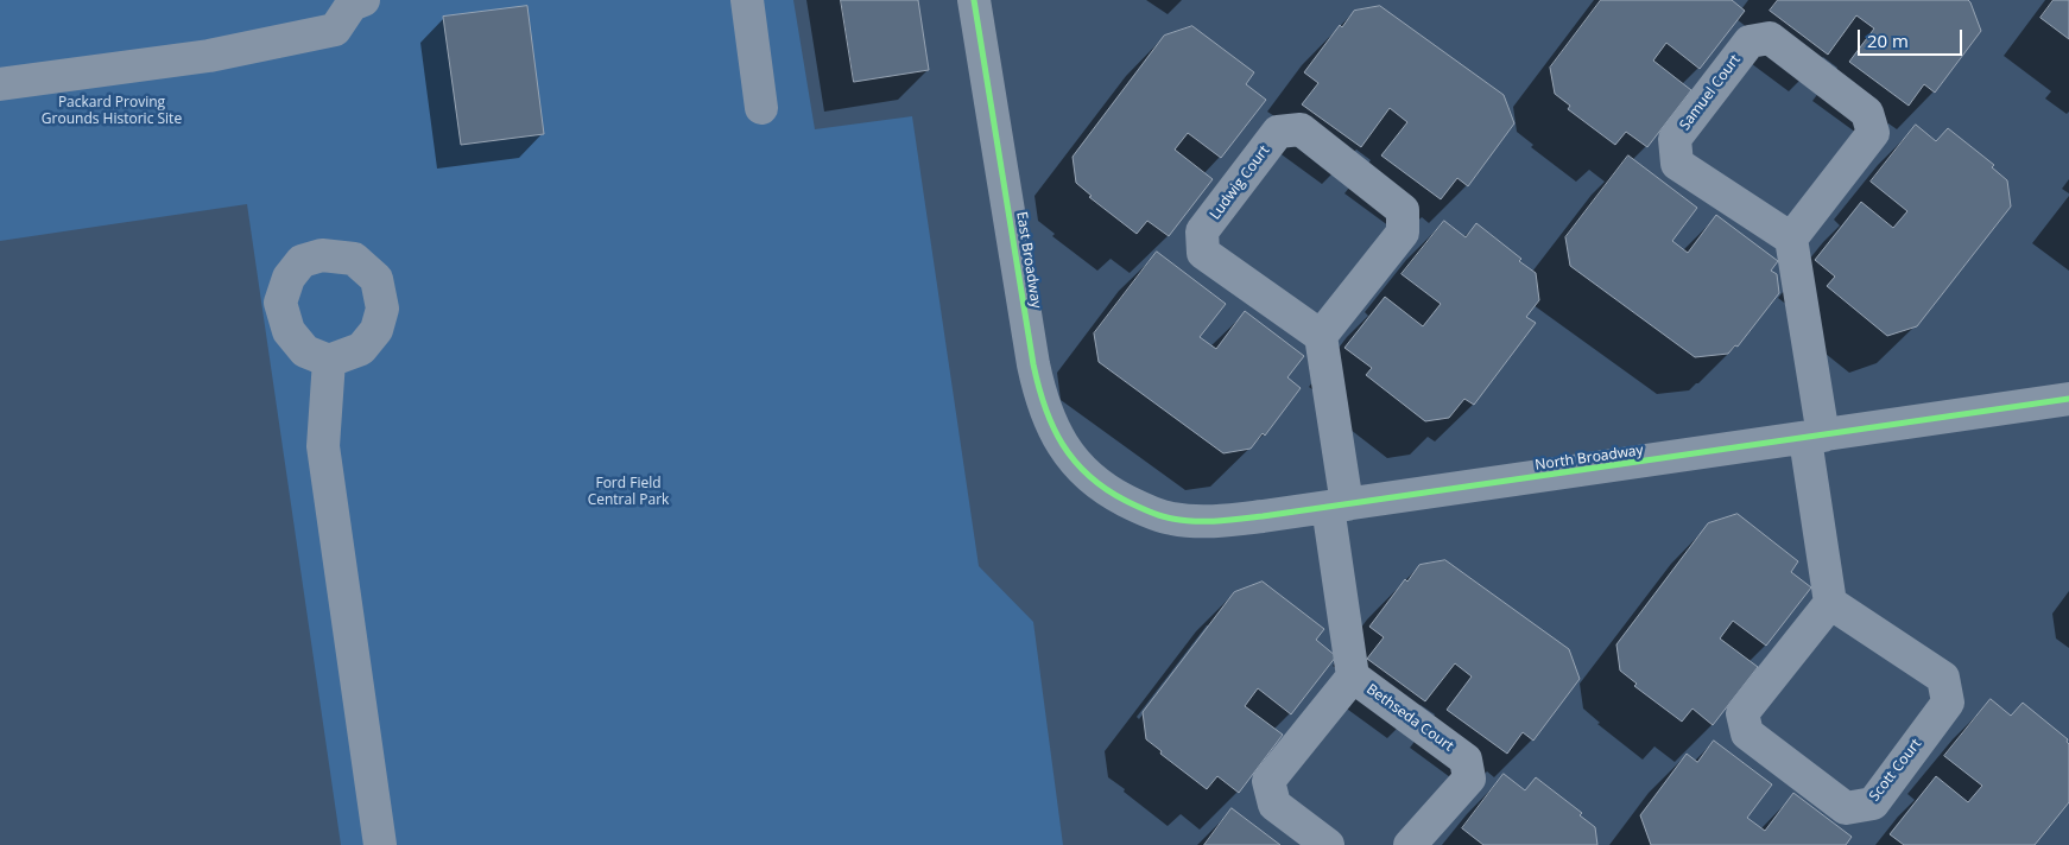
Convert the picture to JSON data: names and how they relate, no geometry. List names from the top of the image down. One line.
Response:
{"streets":{"street":["Samuel Court","Ludwig Court","East Broadway","North Broadway","Bethseda Court","Scott Court"]},"crossings":[["East Broadway","North Broadway"],["North Broadway","Bethseda Court"]],"parks":["Packard Proving Grounds Historic Site","Ford Field Central Park"],"scale_bar":"20 m"}
